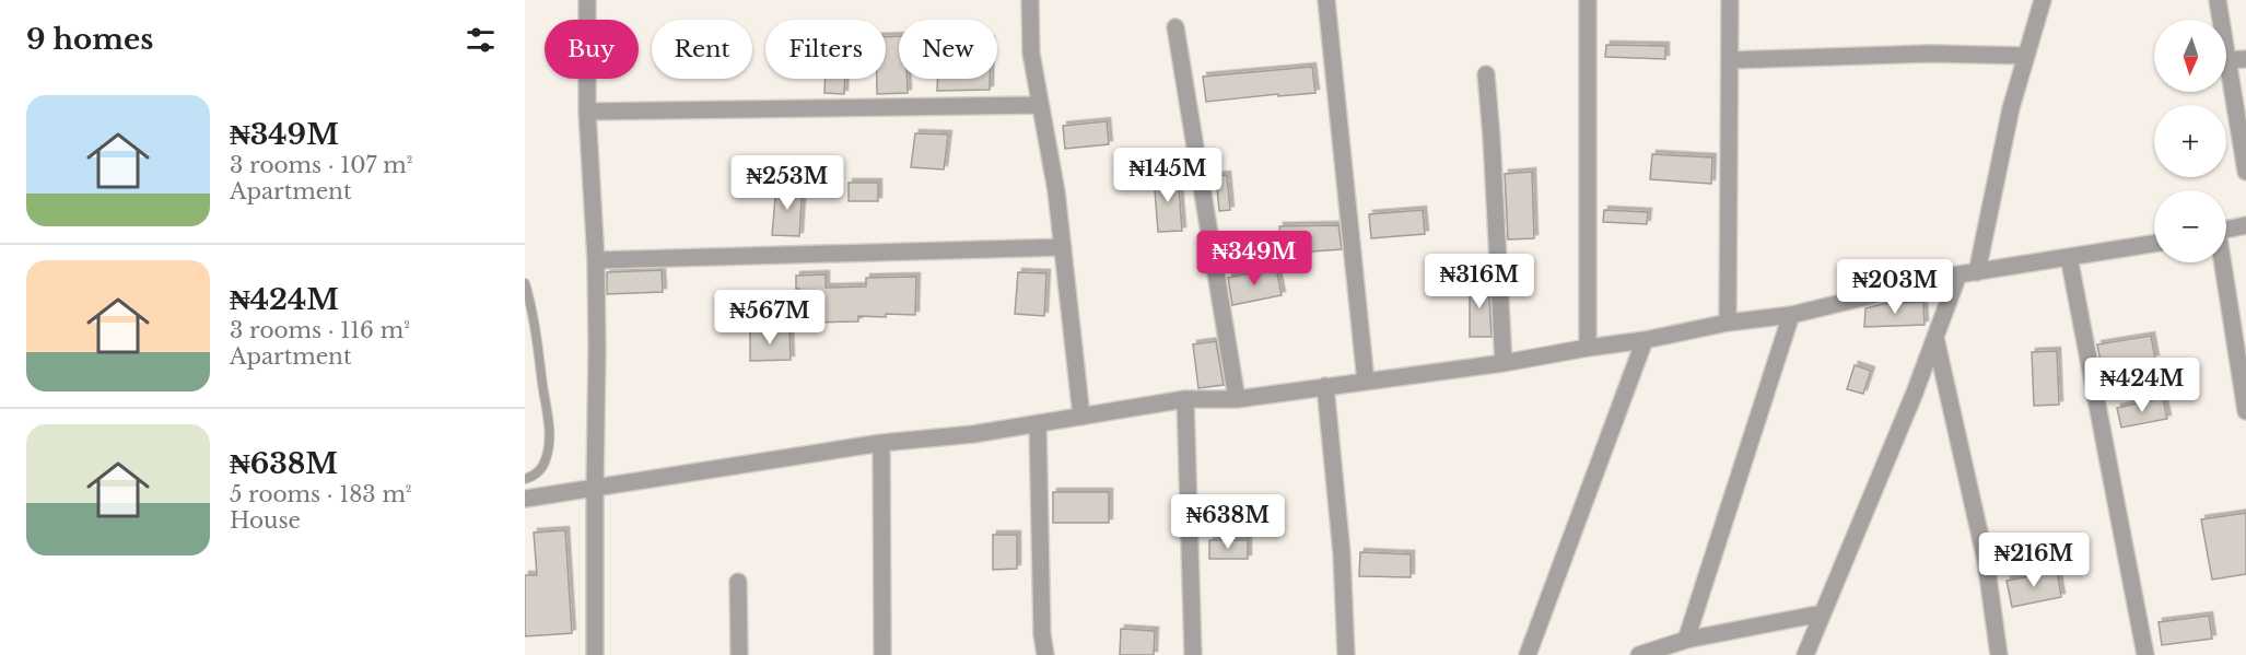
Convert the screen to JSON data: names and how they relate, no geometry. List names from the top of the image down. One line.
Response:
{"north":"bottom","page":{"heading":"9 homes","map_buttons":["+","−"],"chip":["Buy","Rent","Filters","New"],"list":[{"name":"₦349M","note":"3 rooms · 107 m² · Apartment"},{"name":"₦424M","note":"3 rooms · 116 m² · Apartment"},{"name":"₦638M","note":"5 rooms · 183 m² · House"}],"price":["₦145M","₦253M","₦349M","₦316M","₦203M","₦567M","₦424M","₦638M","₦216M"]}}
